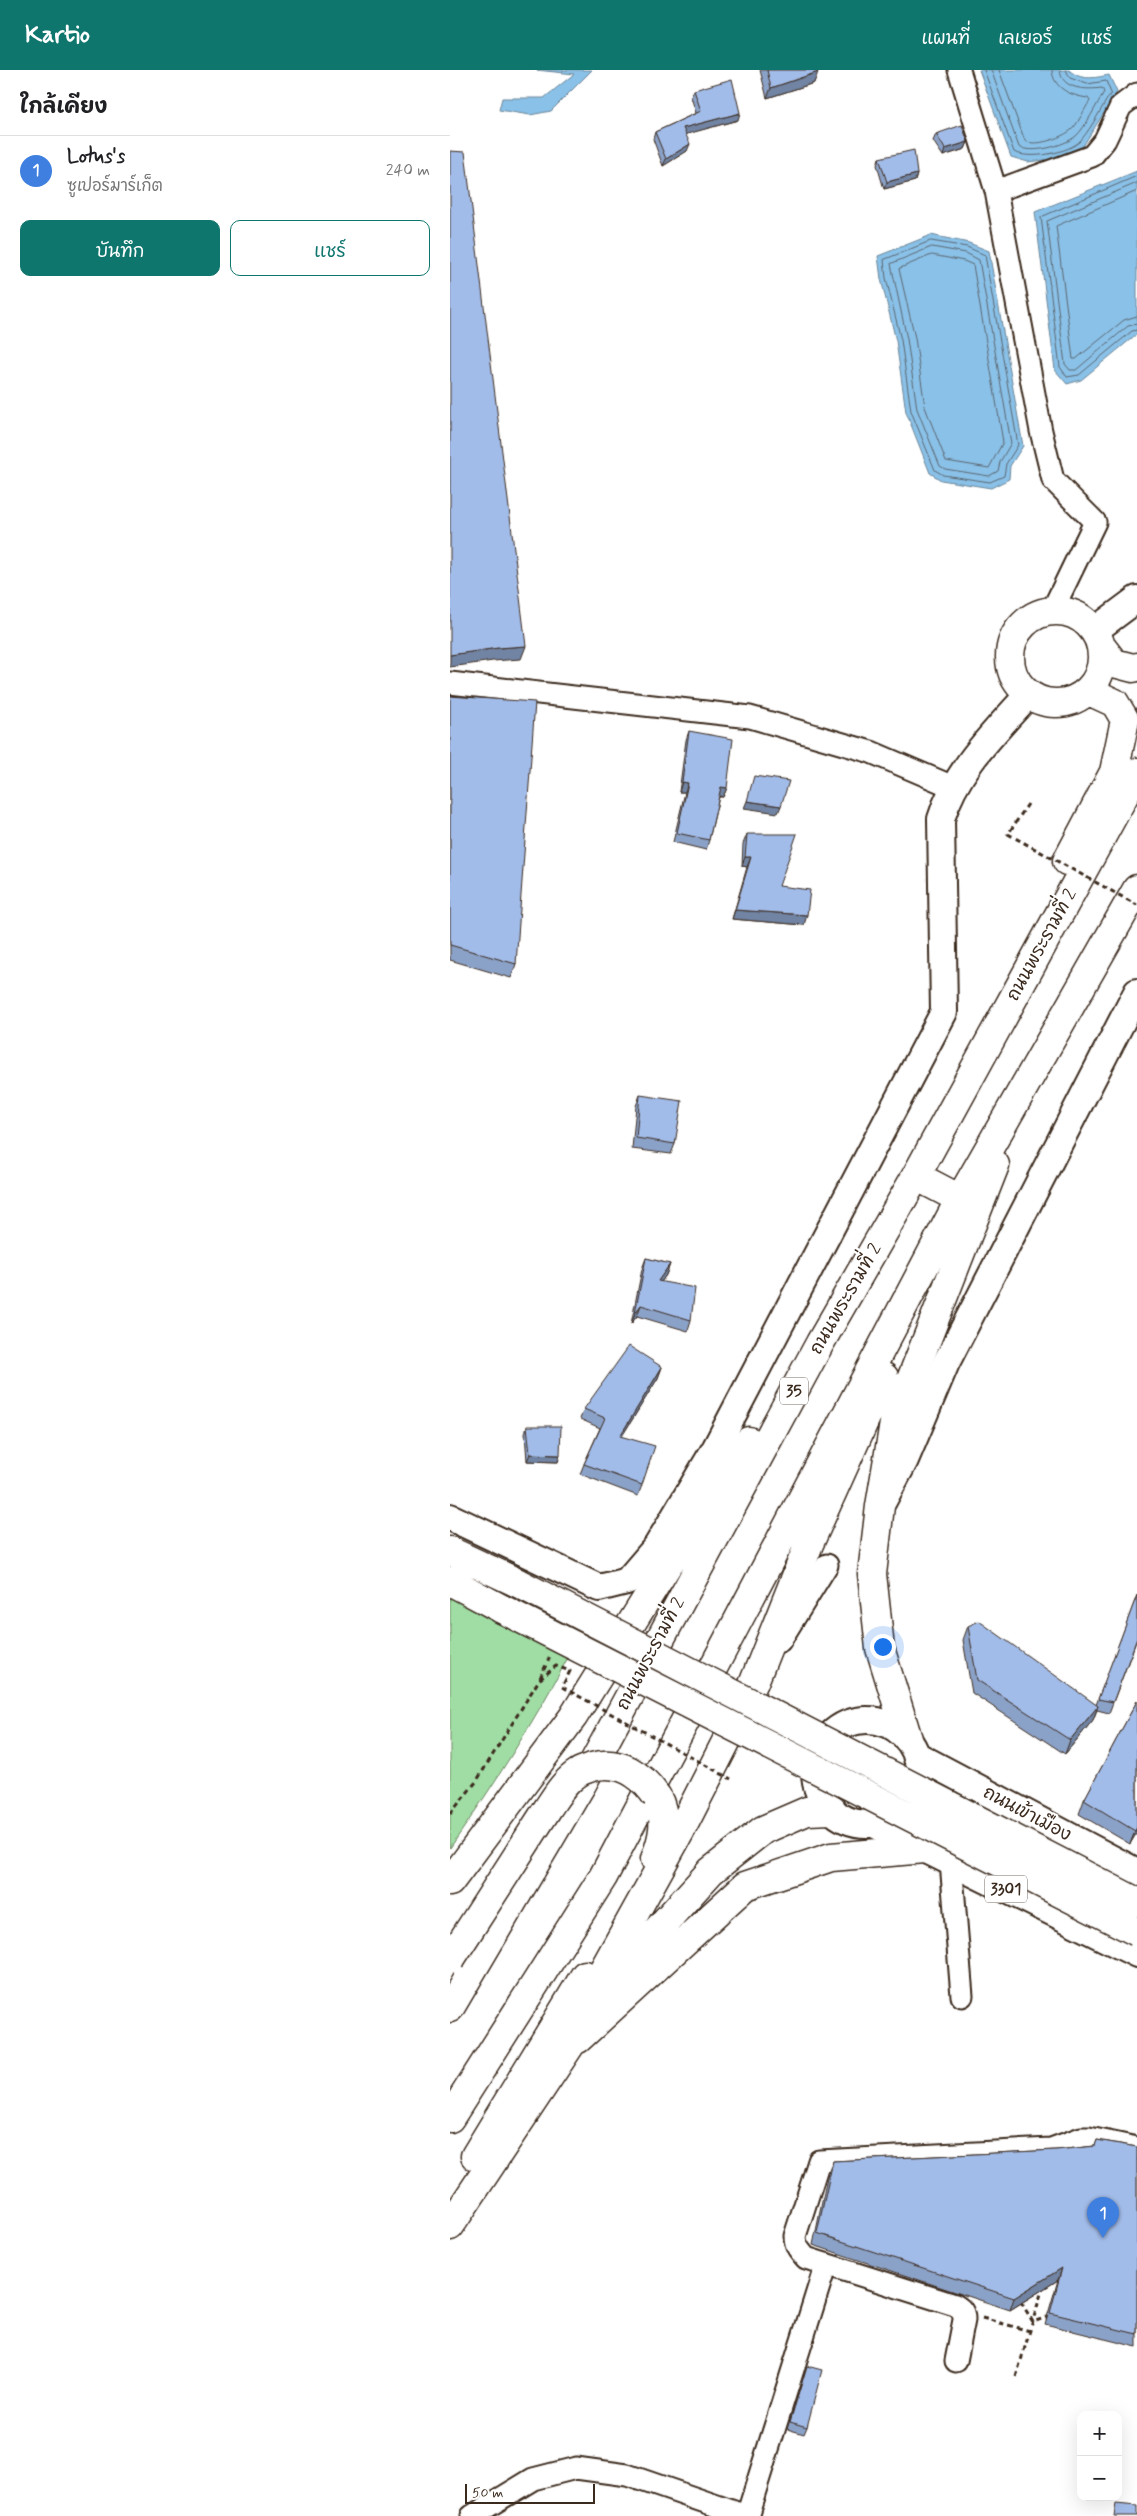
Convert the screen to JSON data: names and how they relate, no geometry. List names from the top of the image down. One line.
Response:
{"streets":{"highway":["ถนนพระรามที่ 2","35"],"main road":["ถนนเข้าเมือง","3301"]},"crossings":[["ถนนเข้าเมือง","3301"]],"scale_bar":"50 m","page":{"header":"Kartio","nav":["แผนที่","เลเยอร์","แชร์"],"heading":"ใกล้เคียง","list":[{"mark":"1","name":"Lotus's","note":"ซูเปอร์มาร์เก็ต","value":"240 m"}],"buttons":["บันทึก","แชร์"],"pins":"1","map_buttons":["+","−"],"scale":"50 m"}}
